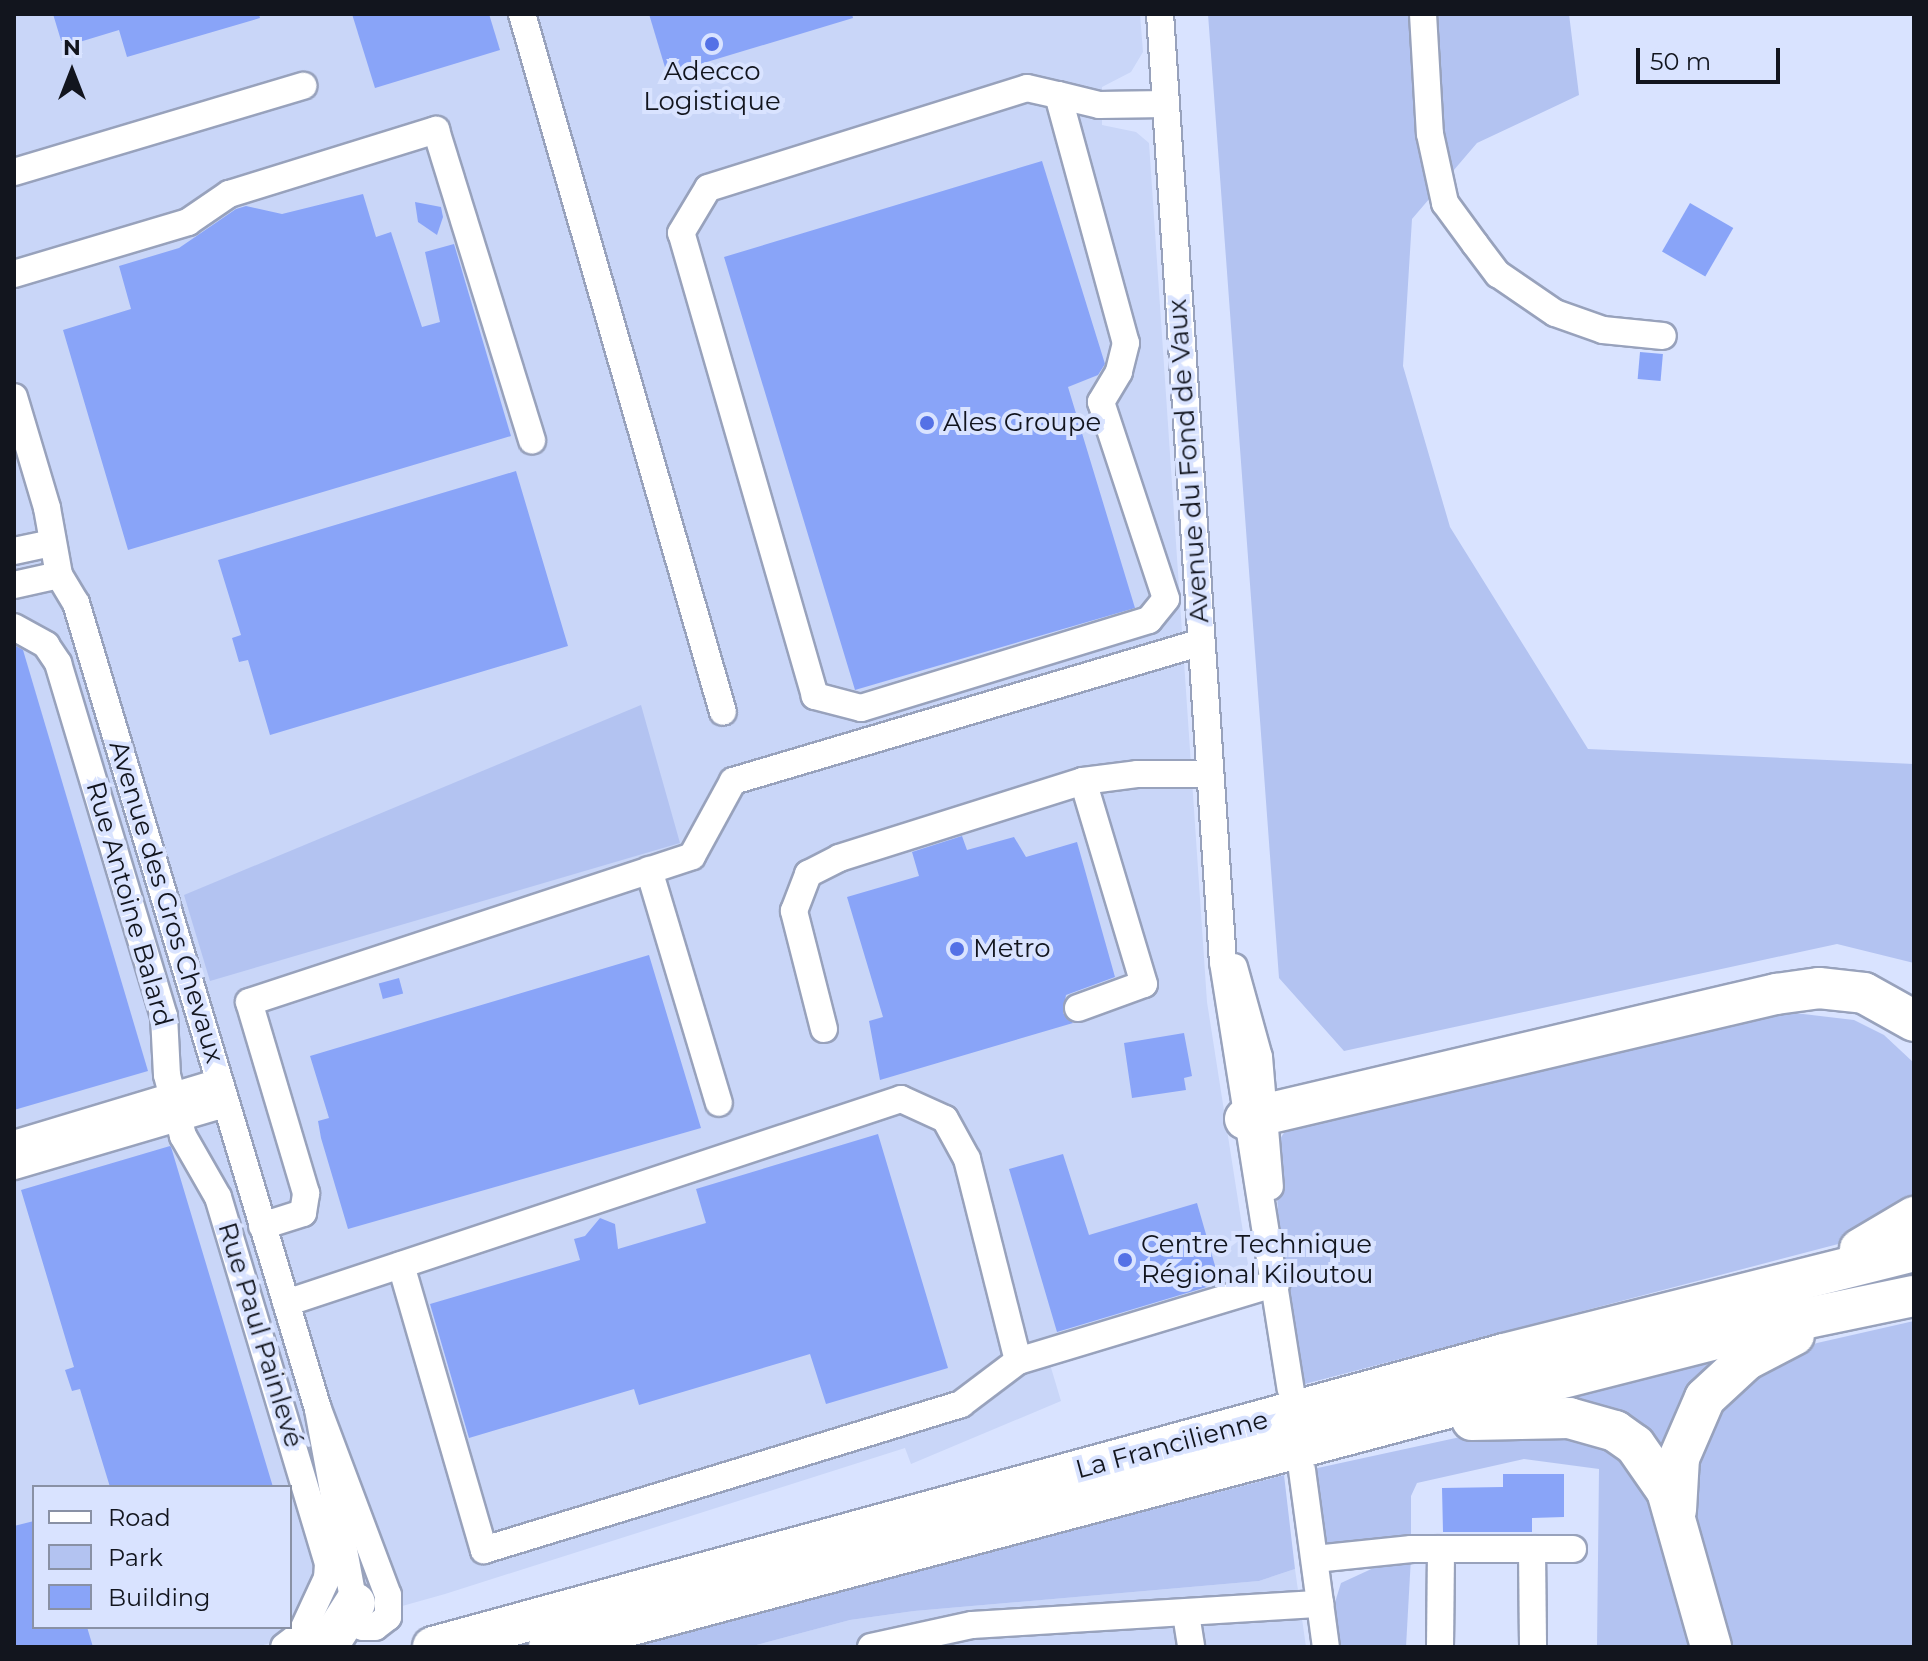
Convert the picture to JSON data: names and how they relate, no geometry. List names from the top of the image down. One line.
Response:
{"streets":{"highway":["La Francilienne"],"street":["Avenue du Fond de Vaux","Avenue des Gros Chevaux","Rue Antoine Balard","Rue Paul Painlevé"]},"crossings":[["Rue Antoine Balard","Rue Paul Painlevé"]],"places":["Adecco Logistique","Ales Groupe","Metro","Centre Technique Régional Kiloutou"],"legend":["Road","Park","Building"],"scale_bar":"50 m","north":"top"}
